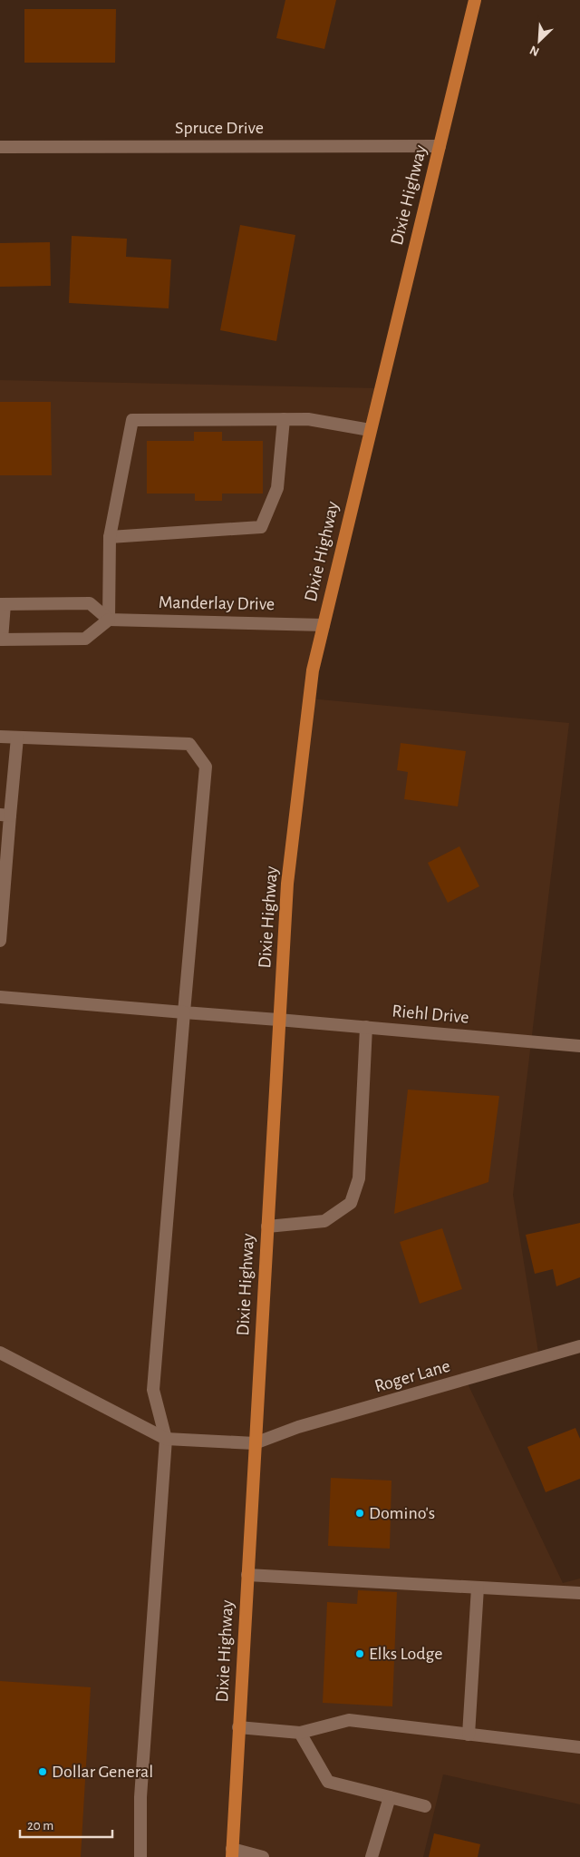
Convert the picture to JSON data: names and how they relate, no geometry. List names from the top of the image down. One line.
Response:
{"streets":{"main road":["Dixie Highway"],"street":["Spruce Drive","Manderlay Drive","Riehl Drive","Roger Lane"]},"crossings":[["Spruce Drive","Dixie Highway"],["Dixie Highway","Manderlay Drive"],["Dixie Highway","Riehl Drive"],["Dixie Highway","Roger Lane"]],"places":["Domino's","Elks Lodge","Dollar General"],"scale_bar":"20 m","north":"bottom left"}
